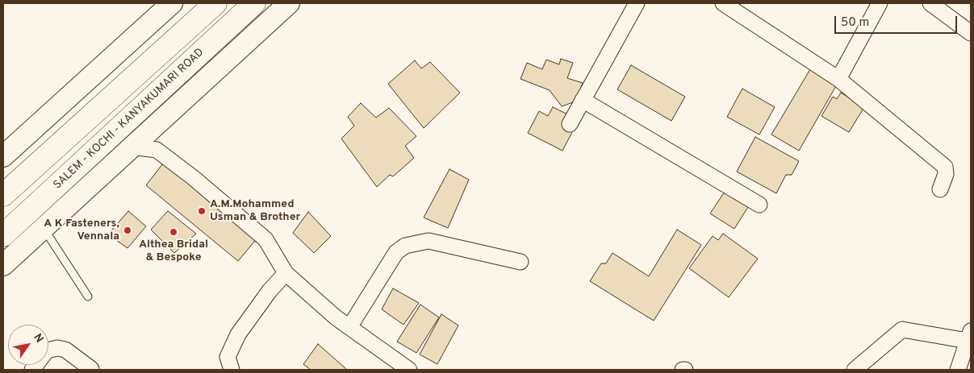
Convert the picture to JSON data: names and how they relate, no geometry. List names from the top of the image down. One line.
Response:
{"streets":{"highway":["SALEM - KOCHI - KANYAKUMARI ROAD"]},"places":["A.M.Mohammed Usman & Brother","A K Fasteners, Vennala","Althea Bridal & Bespoke"],"scale_bar":"50 m","north":"top right"}
